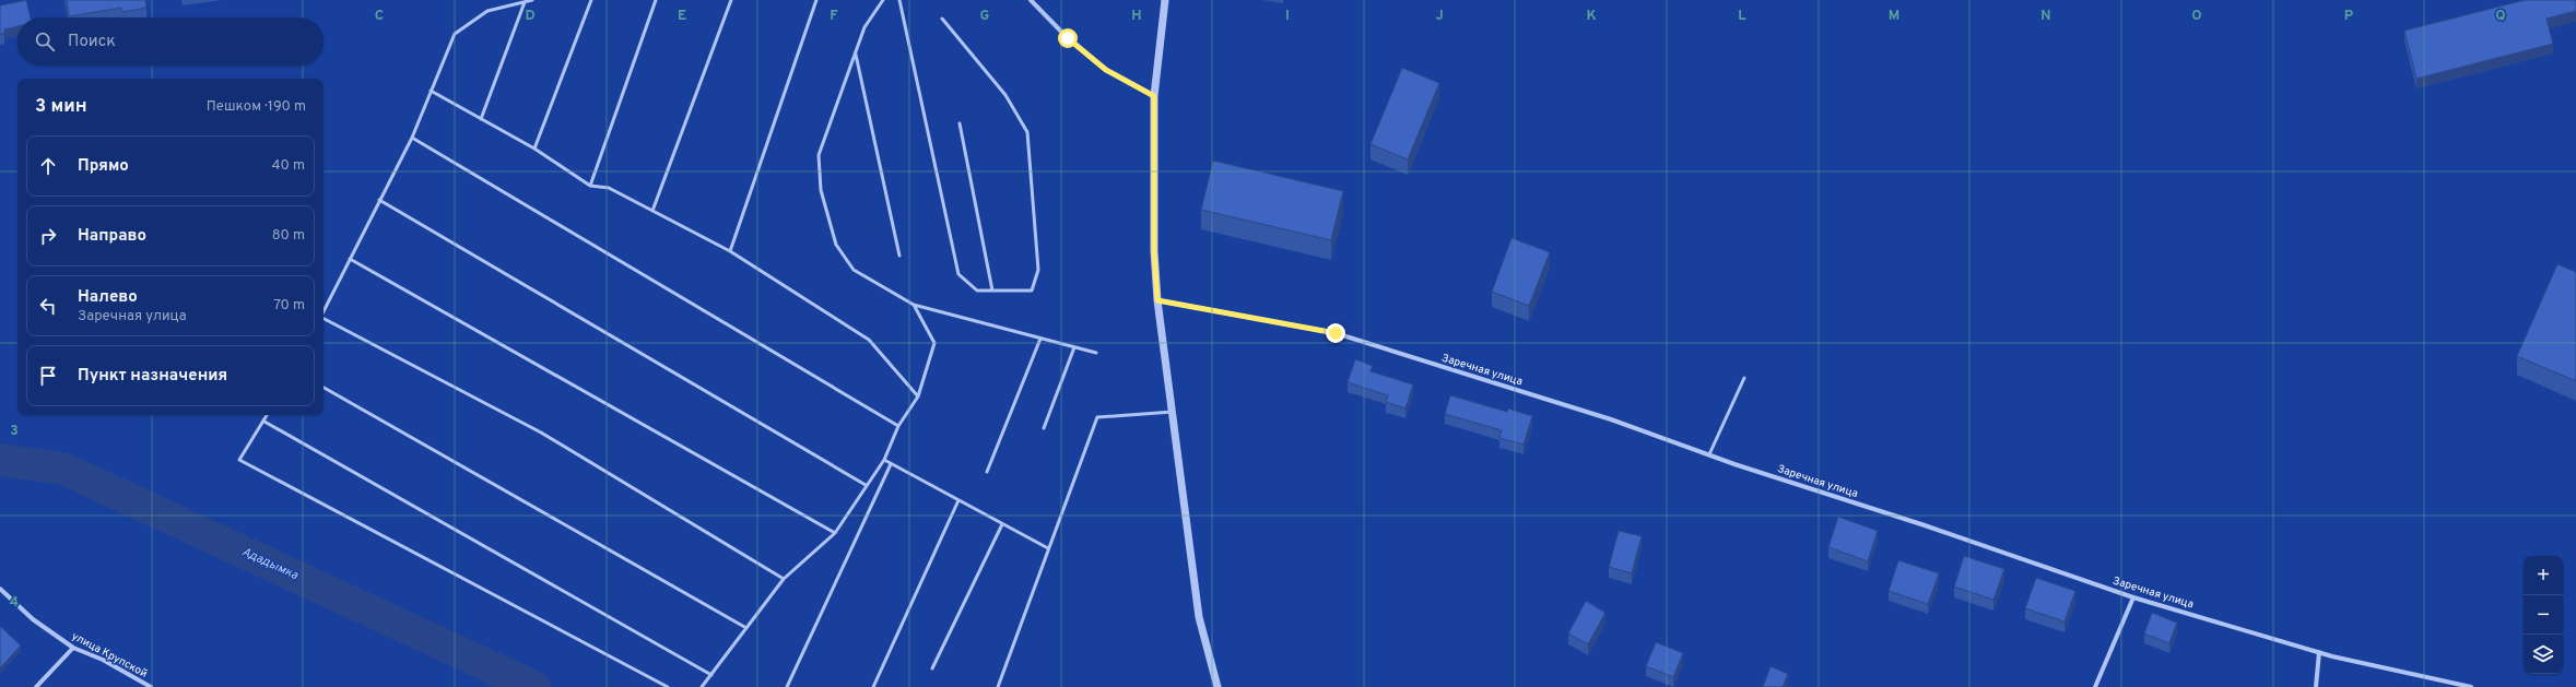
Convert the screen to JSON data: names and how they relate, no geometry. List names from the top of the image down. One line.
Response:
{"streets":{"street":["Заречная улица","улица Крупской"]},"water":["Ададымка"],"page":{"search":"Поиск","heading":["3 мин","Пешком · 190 m"],"list":[["Прямо","40 m"],["Направо","80 m"],["Налево","Заречная улица","70 m"],"Пункт назначения"],"map_buttons":["+","−"]},"grid":{"columns":["C","D","E","F","G","H","I","J","K","L","M","N","O","P","Q"],"rows":["3","4"]}}
